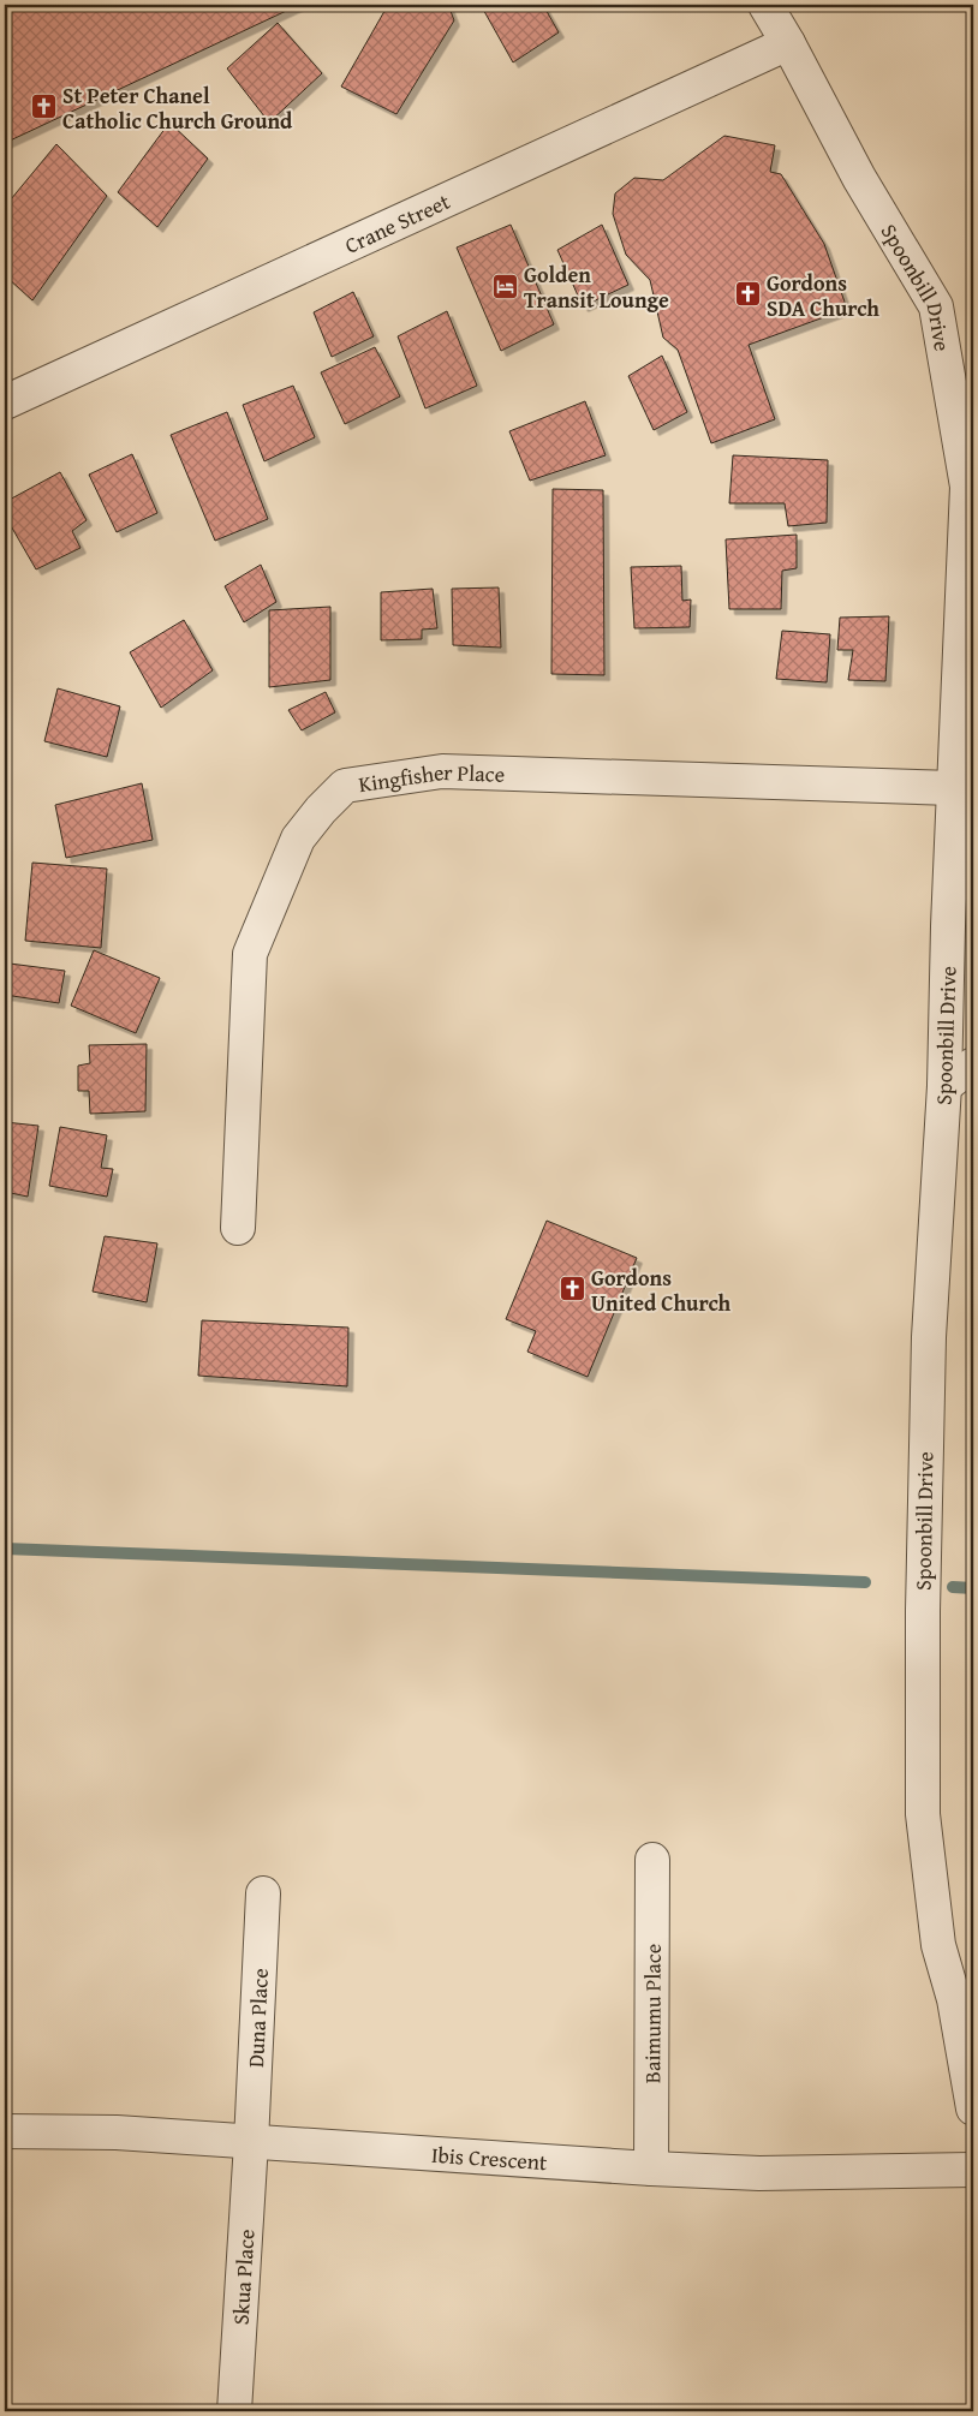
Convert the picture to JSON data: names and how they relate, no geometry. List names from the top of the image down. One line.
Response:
{"streets":{"street":["Crane Street","Spoonbill Drive","Kingfisher Place","Baimumu Place","Duna Place","Ibis Crescent","Skua Place"]},"crossings":[["Crane Street","Spoonbill Drive"],["Spoonbill Drive","Kingfisher Place"],["Baimumu Place","Ibis Crescent"],["Duna Place","Ibis Crescent"],["Duna Place","Skua Place"],["Ibis Crescent","Skua Place"]],"places":{"church":["St Peter Chanel Catholic Church Ground","Gordons SDA Church","Gordons United Church"],"hotel":["Golden Transit Lounge"]}}
